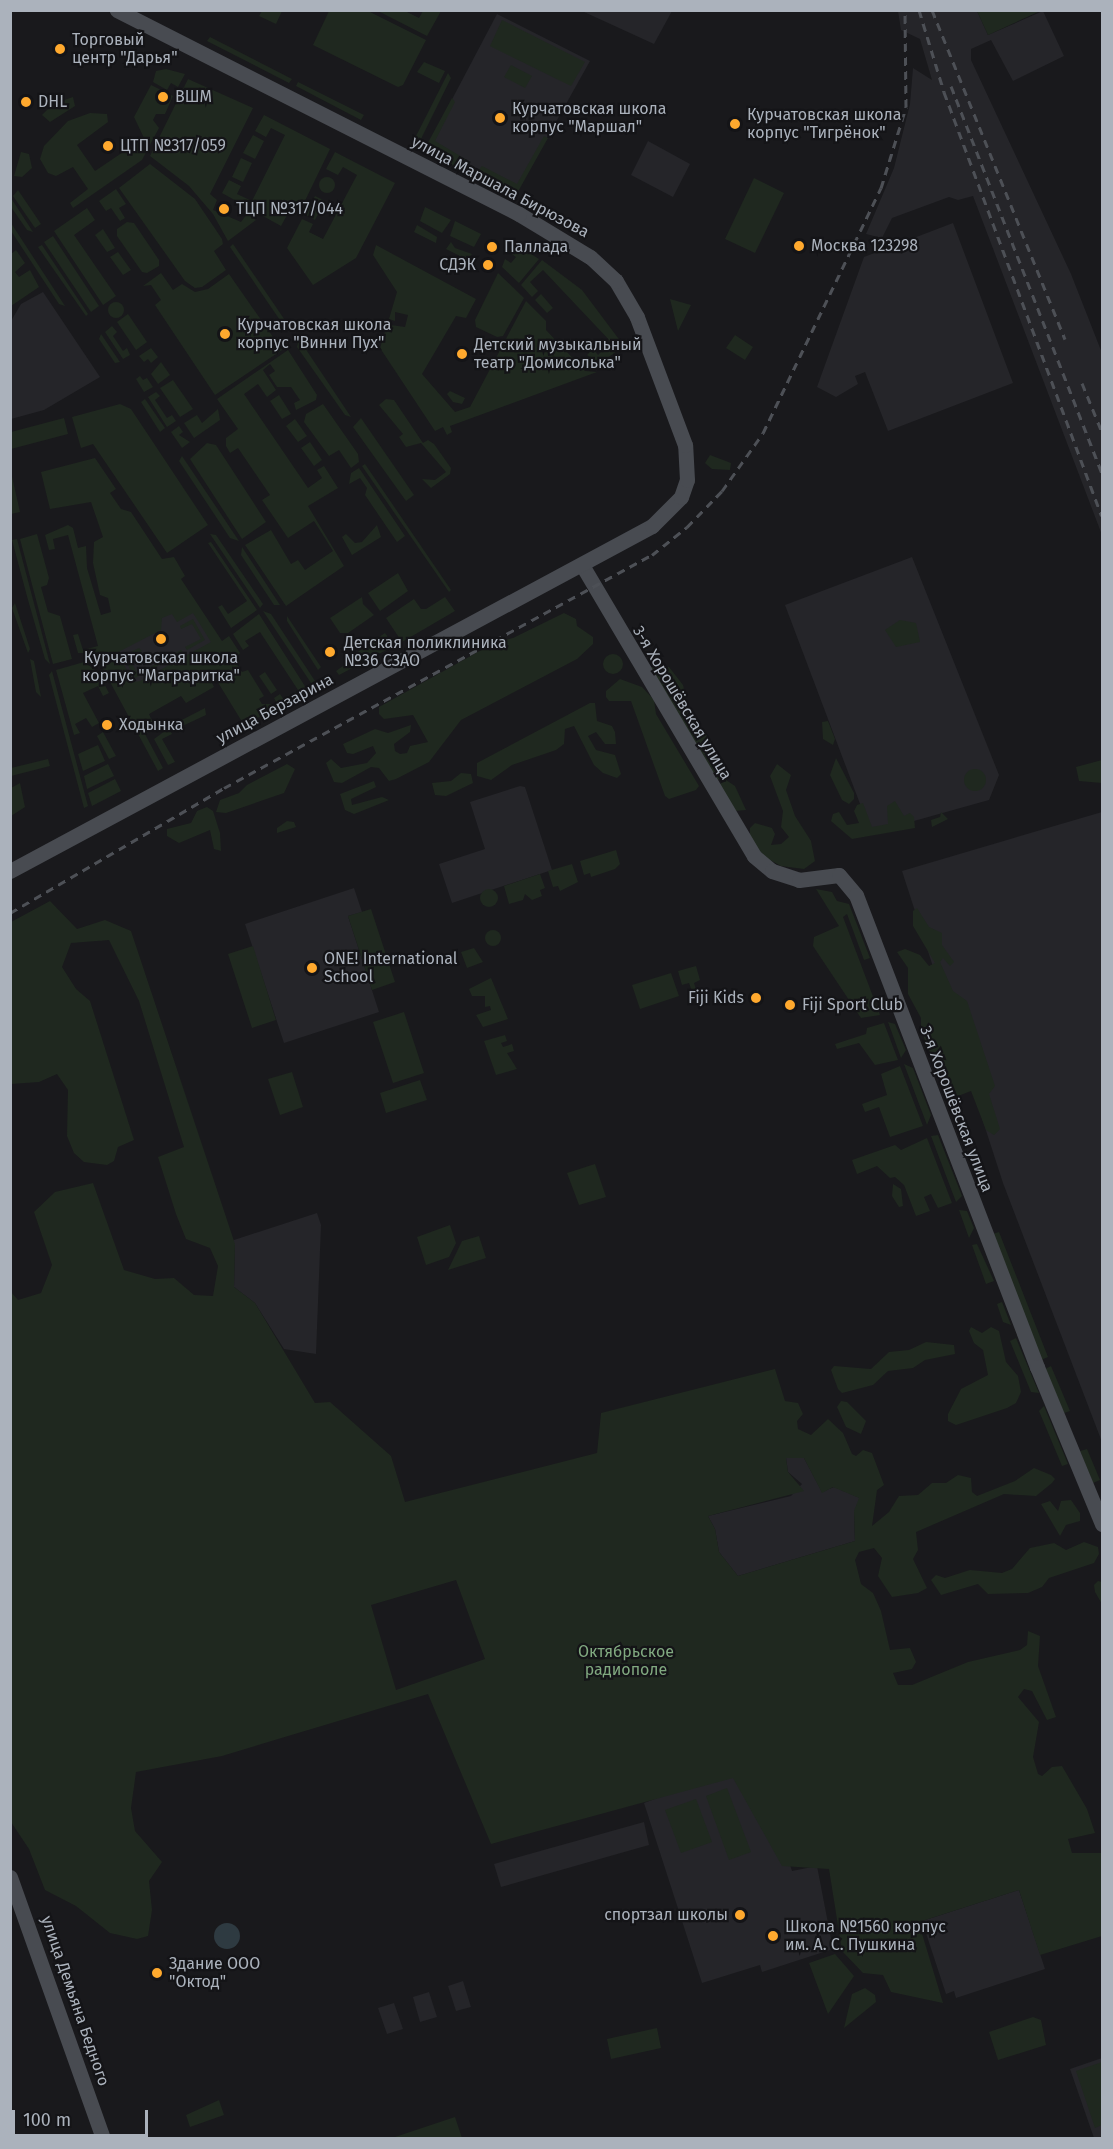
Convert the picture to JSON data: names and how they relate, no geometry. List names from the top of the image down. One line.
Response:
{"streets":{"street":["улица Маршала Бирюзова","3-я Хорошёвская улица","улица Берзарина","улица Демьяна Бедного"]},"crossings":[["улица Маршала Бирюзова","улица Берзарина"],["3-я Хорошёвская улица","улица Берзарина"]],"parks":["Октябрьское радиополе"],"places":["Торговый центр \"Дарья\"","ВШМ","DHL","Курчатовская школа корпус \"Маршал\"","Курчатовская школа корпус \"Тигрёнок\"","ЦТП №317/059","ТЦП №317/044","Москва 123298","Паллада","СДЭК","Курчатовская школа корпус \"Винни Пух\"","Детский музыкальный театр \"Домисолька\"","Курчатовская школа корпус \"Маграритка\"","Детская поликлиника №36 СЗАО","Ходынка","ONE! International School","Fiji Kids","Fiji Sport Club","спортзал школы","Школа №1560 корпус им. А. С. Пушкина","Здание ООО \"Октод\""],"scale_bar":"100 m"}
